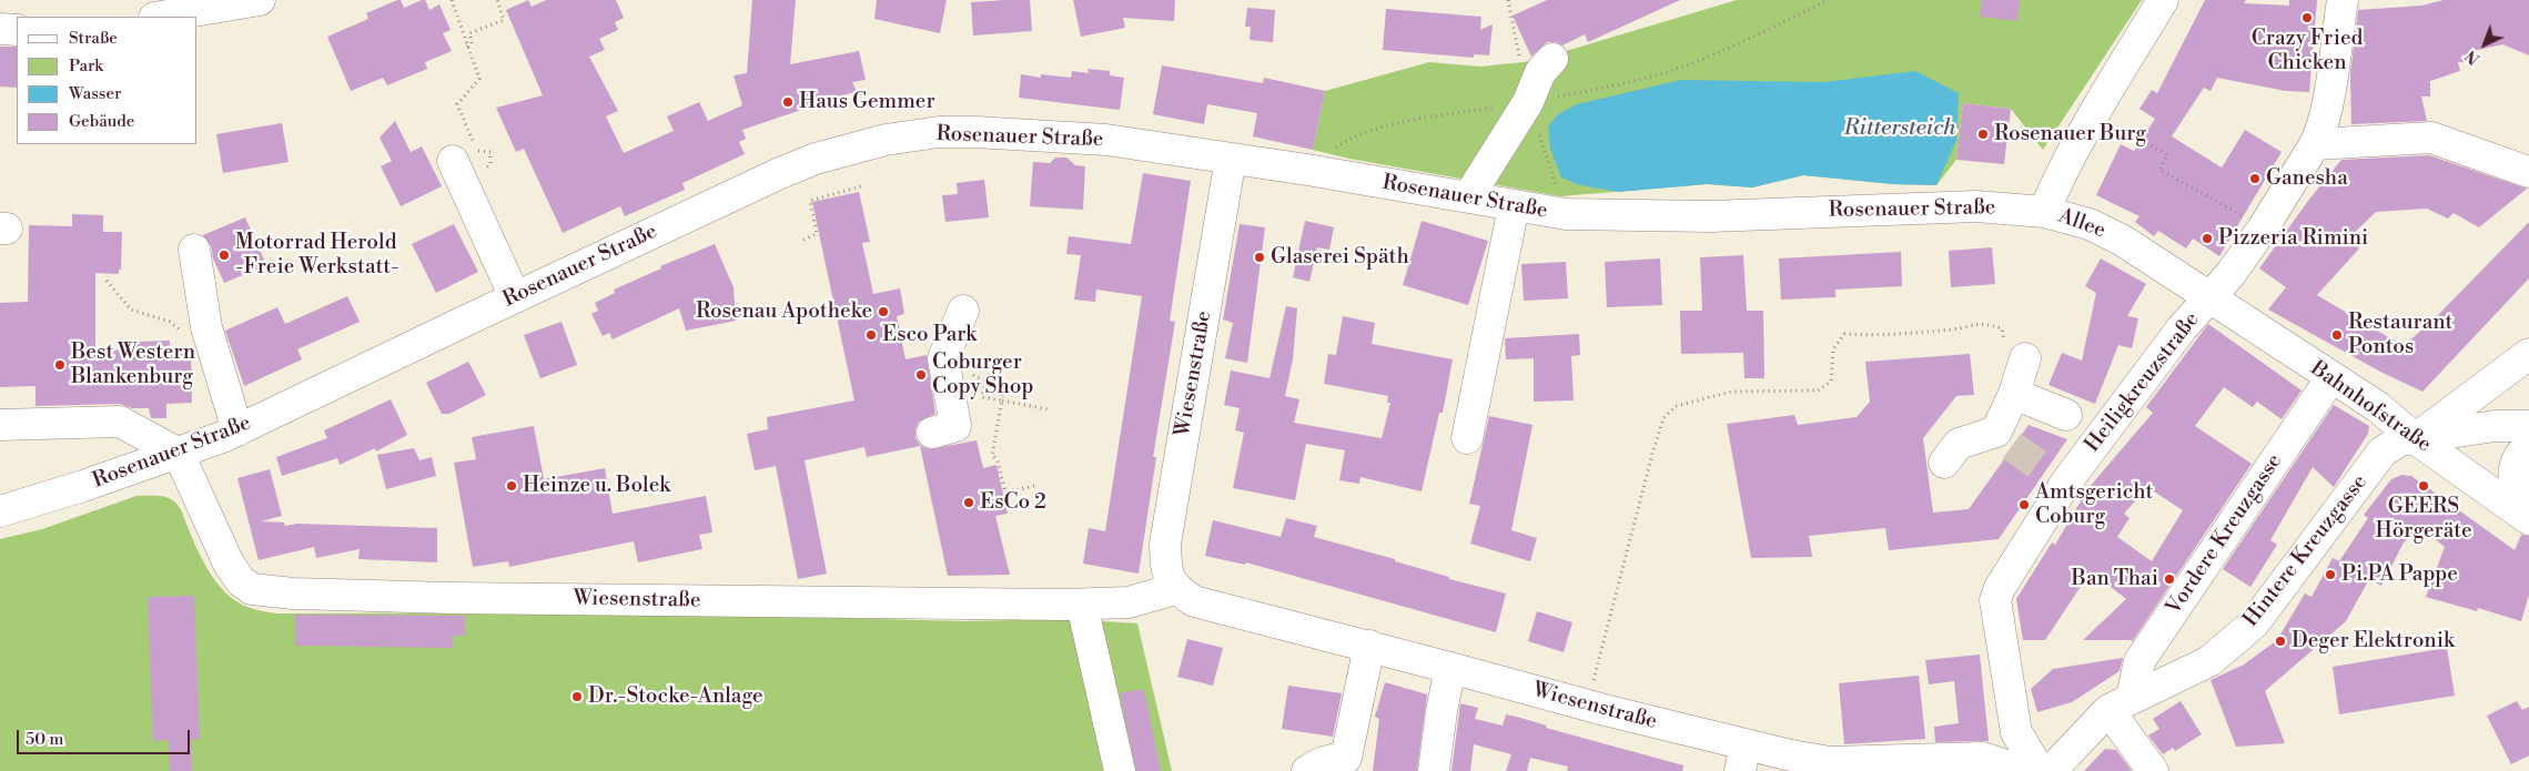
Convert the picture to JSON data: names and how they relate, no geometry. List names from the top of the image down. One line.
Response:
{"streets":{"street":["Rosenauer Straße","Allee","Wiesenstraße","Heiligkreuzstraße","Bahnhofstraße","Vordere Kreuzgasse","Hintere Kreuzgasse"]},"crossings":[["Rosenauer Straße","Allee"],["Rosenauer Straße","Wiesenstraße"],["Allee","Heiligkreuzstraße"],["Allee","Bahnhofstraße"],["Heiligkreuzstraße","Bahnhofstraße"],["Bahnhofstraße","Vordere Kreuzgasse"],["Bahnhofstraße","Hintere Kreuzgasse"],["Vordere Kreuzgasse","Hintere Kreuzgasse"]],"water":["Rittersteich"],"places":["Crazy Fried Chicken","Haus Gemmer","Rosenauer Burg","Ganesha","Pizzeria Rimini","Motorrad Herold -Freie Werkstatt-","Glaserei Späth","Rosenau Apotheke","Esco Park","Restaurant Pontos","Best Western Blankenburg","Coburger Copy Shop","Heinze u. Bolek","GEERS Hörgeräte","EsCo 2","Amtsgericht Coburg","Pi.PA Pappe","Ban Thai","Deger Elektronik","Dr.-Stocke-Anlage"],"legend":["Straße","Park","Wasser","Gebäude"],"scale_bar":"50 m","north":"bottom left"}
